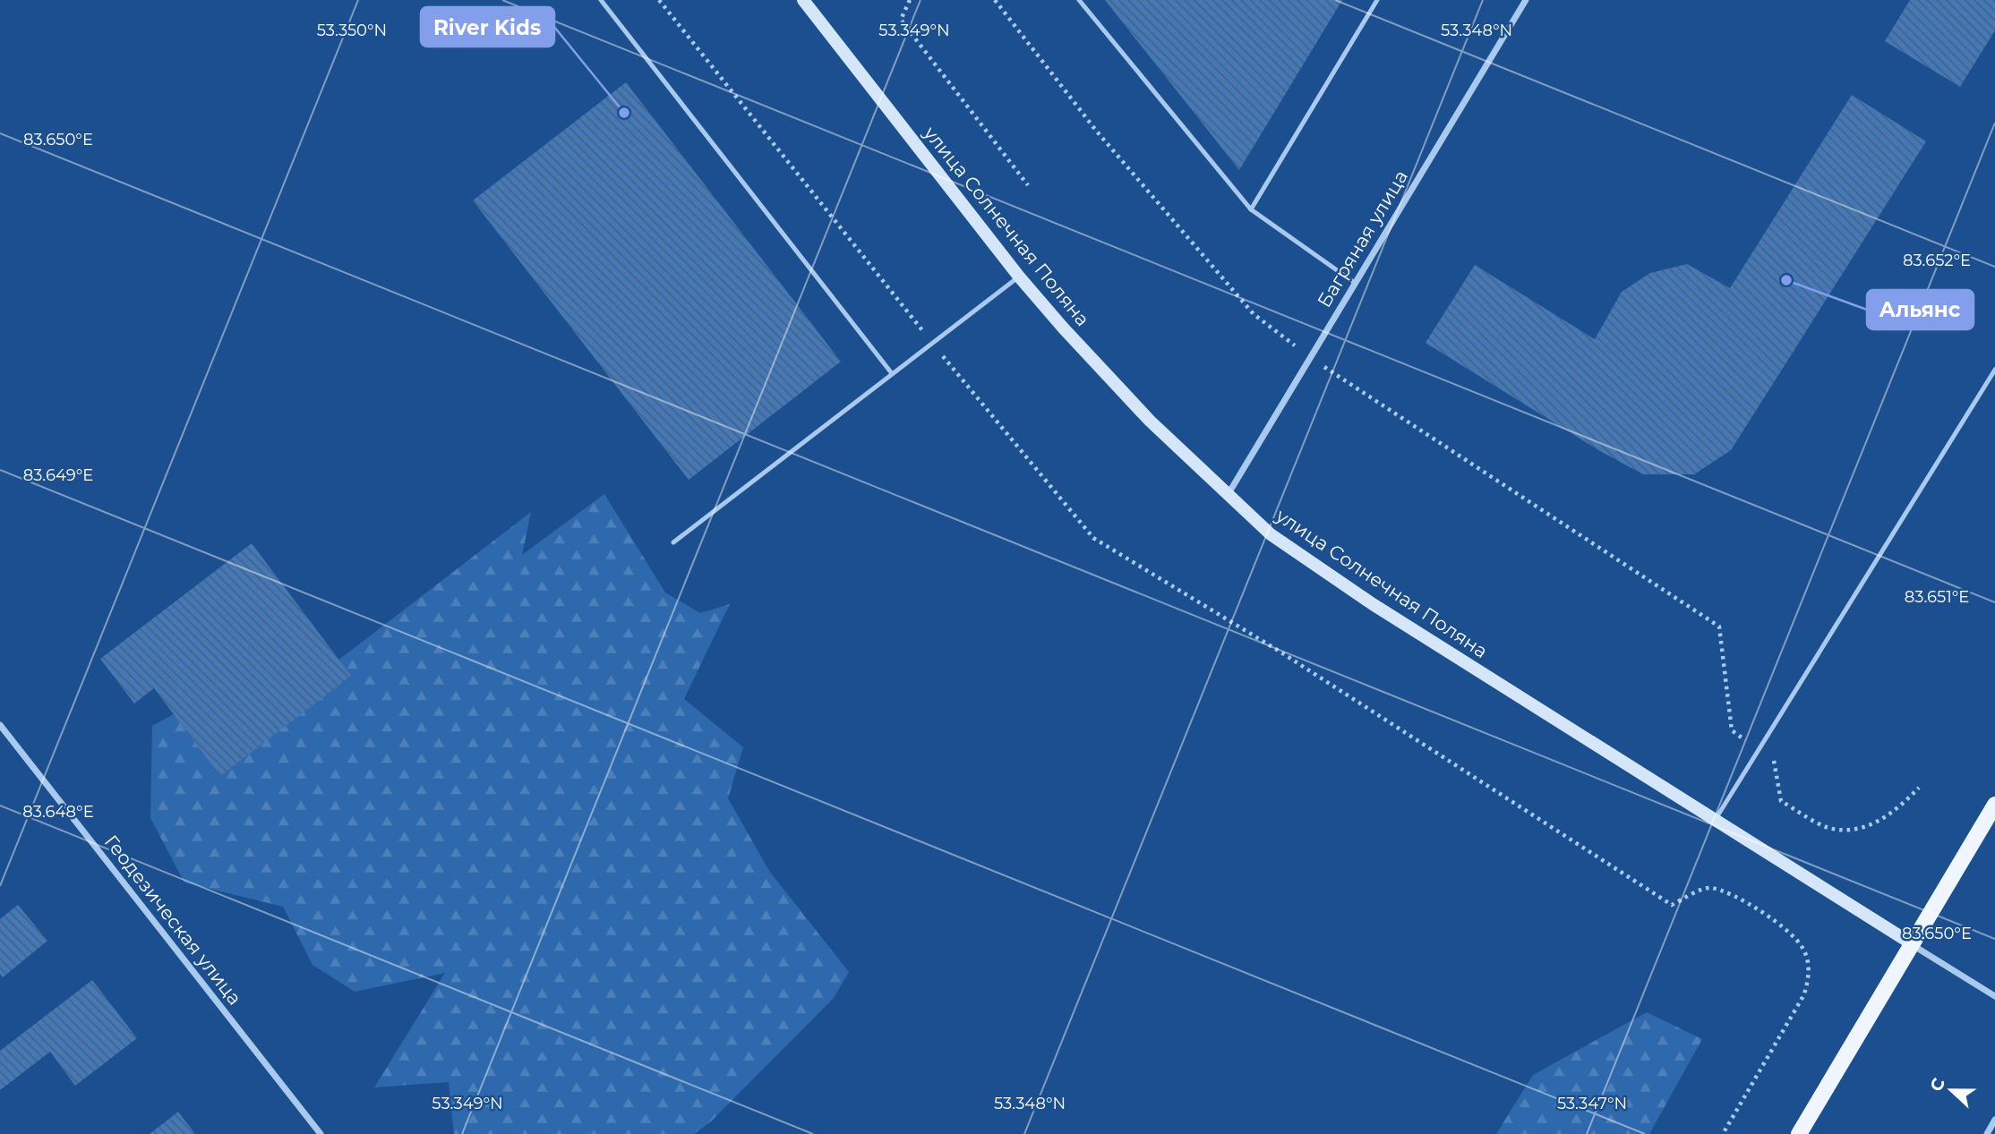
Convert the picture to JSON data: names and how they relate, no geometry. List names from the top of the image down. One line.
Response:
{"streets":{"street":["улица Солнечная Поляна","Багряная улица","Геодезическая улица"]},"crossings":[["улица Солнечная Поляна","Багряная улица"]],"places":["River Kids","Альянс"],"north":"left","coordinates":["53.350°N","53.349°N","53.348°N","83.650°E","83.652°E","83.649°E","83.651°E","83.648°E","53.347°N"]}
